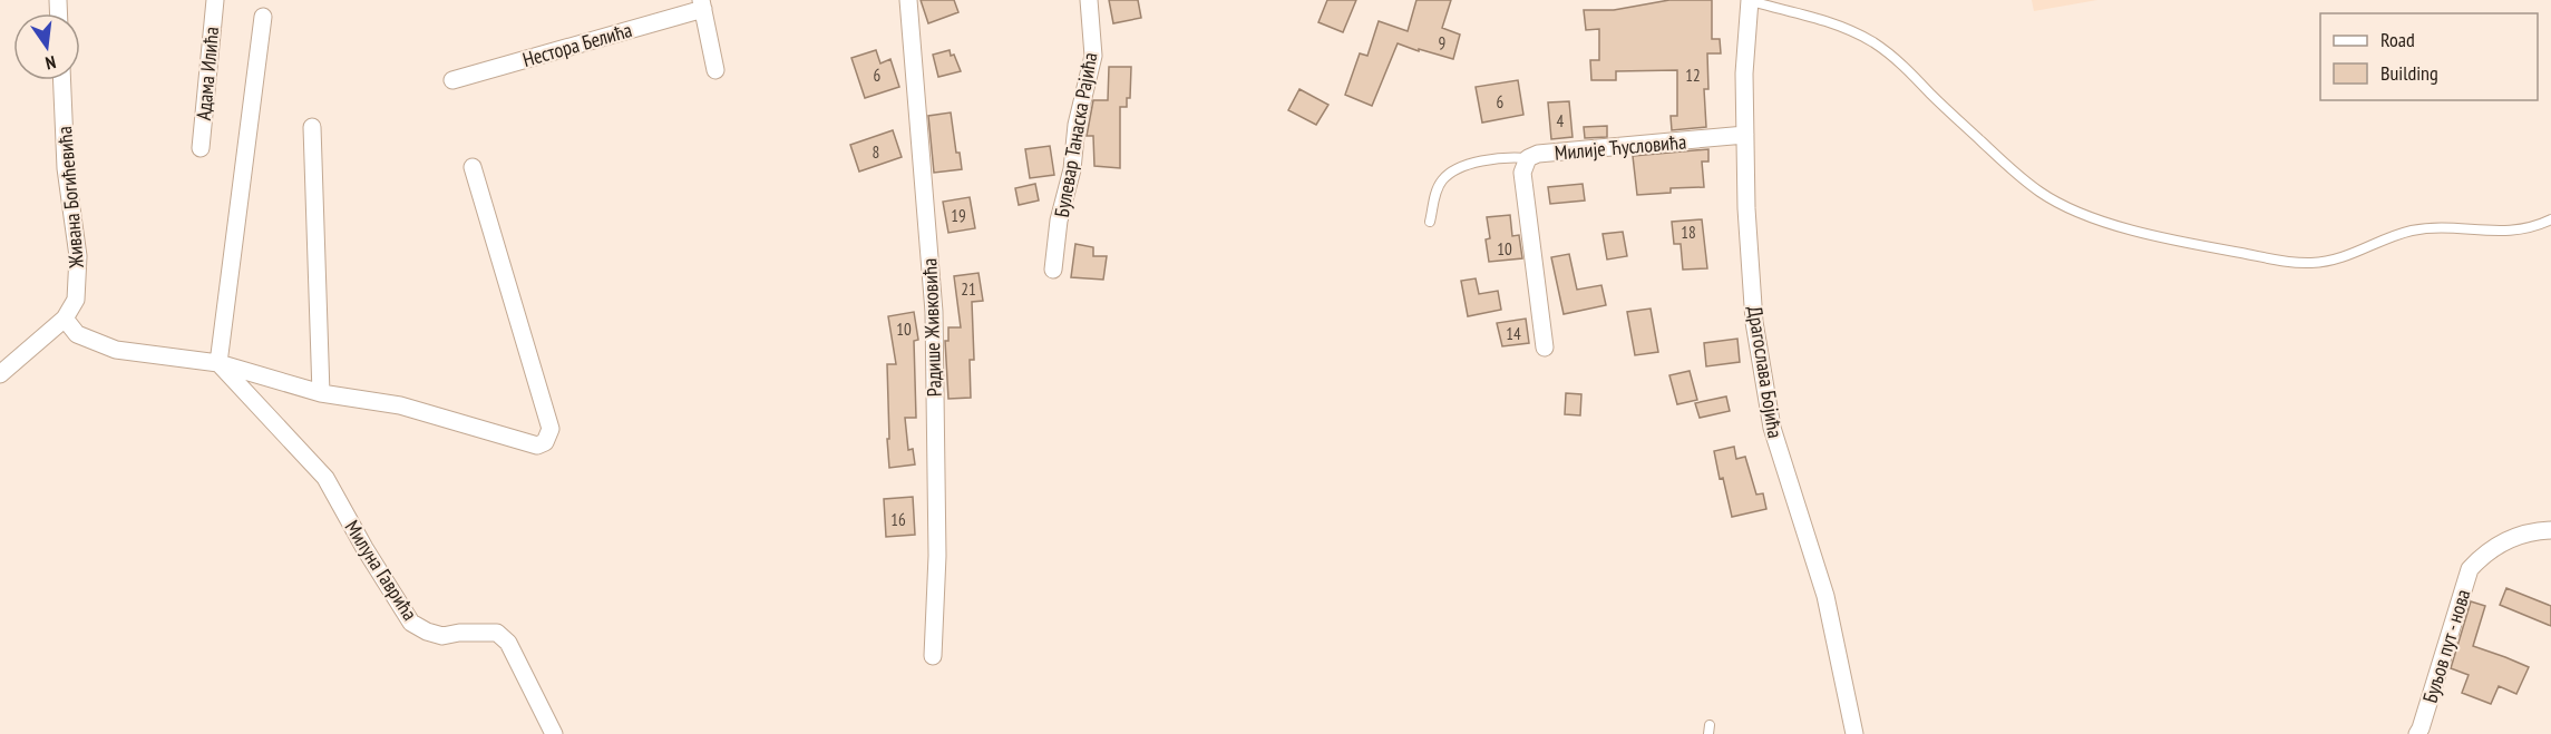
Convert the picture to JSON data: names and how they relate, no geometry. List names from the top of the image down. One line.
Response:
{"streets":{"street":["Нестора Белића","Адама Илића","Булевар Танаска Рајића","Милије Ћусловића","Живана Богићевића","Радише Живковића","Драгослава Бојића","Милуна Гаврића","Буљов пут - нова"]},"crossings":[["Милије Ћусловића","Драгослава Бојића"]],"house_numbers":["9","6","12","6","4","8","19","18","10","21","10","14","16"],"legend":["Road","Building"],"north":"bottom"}
